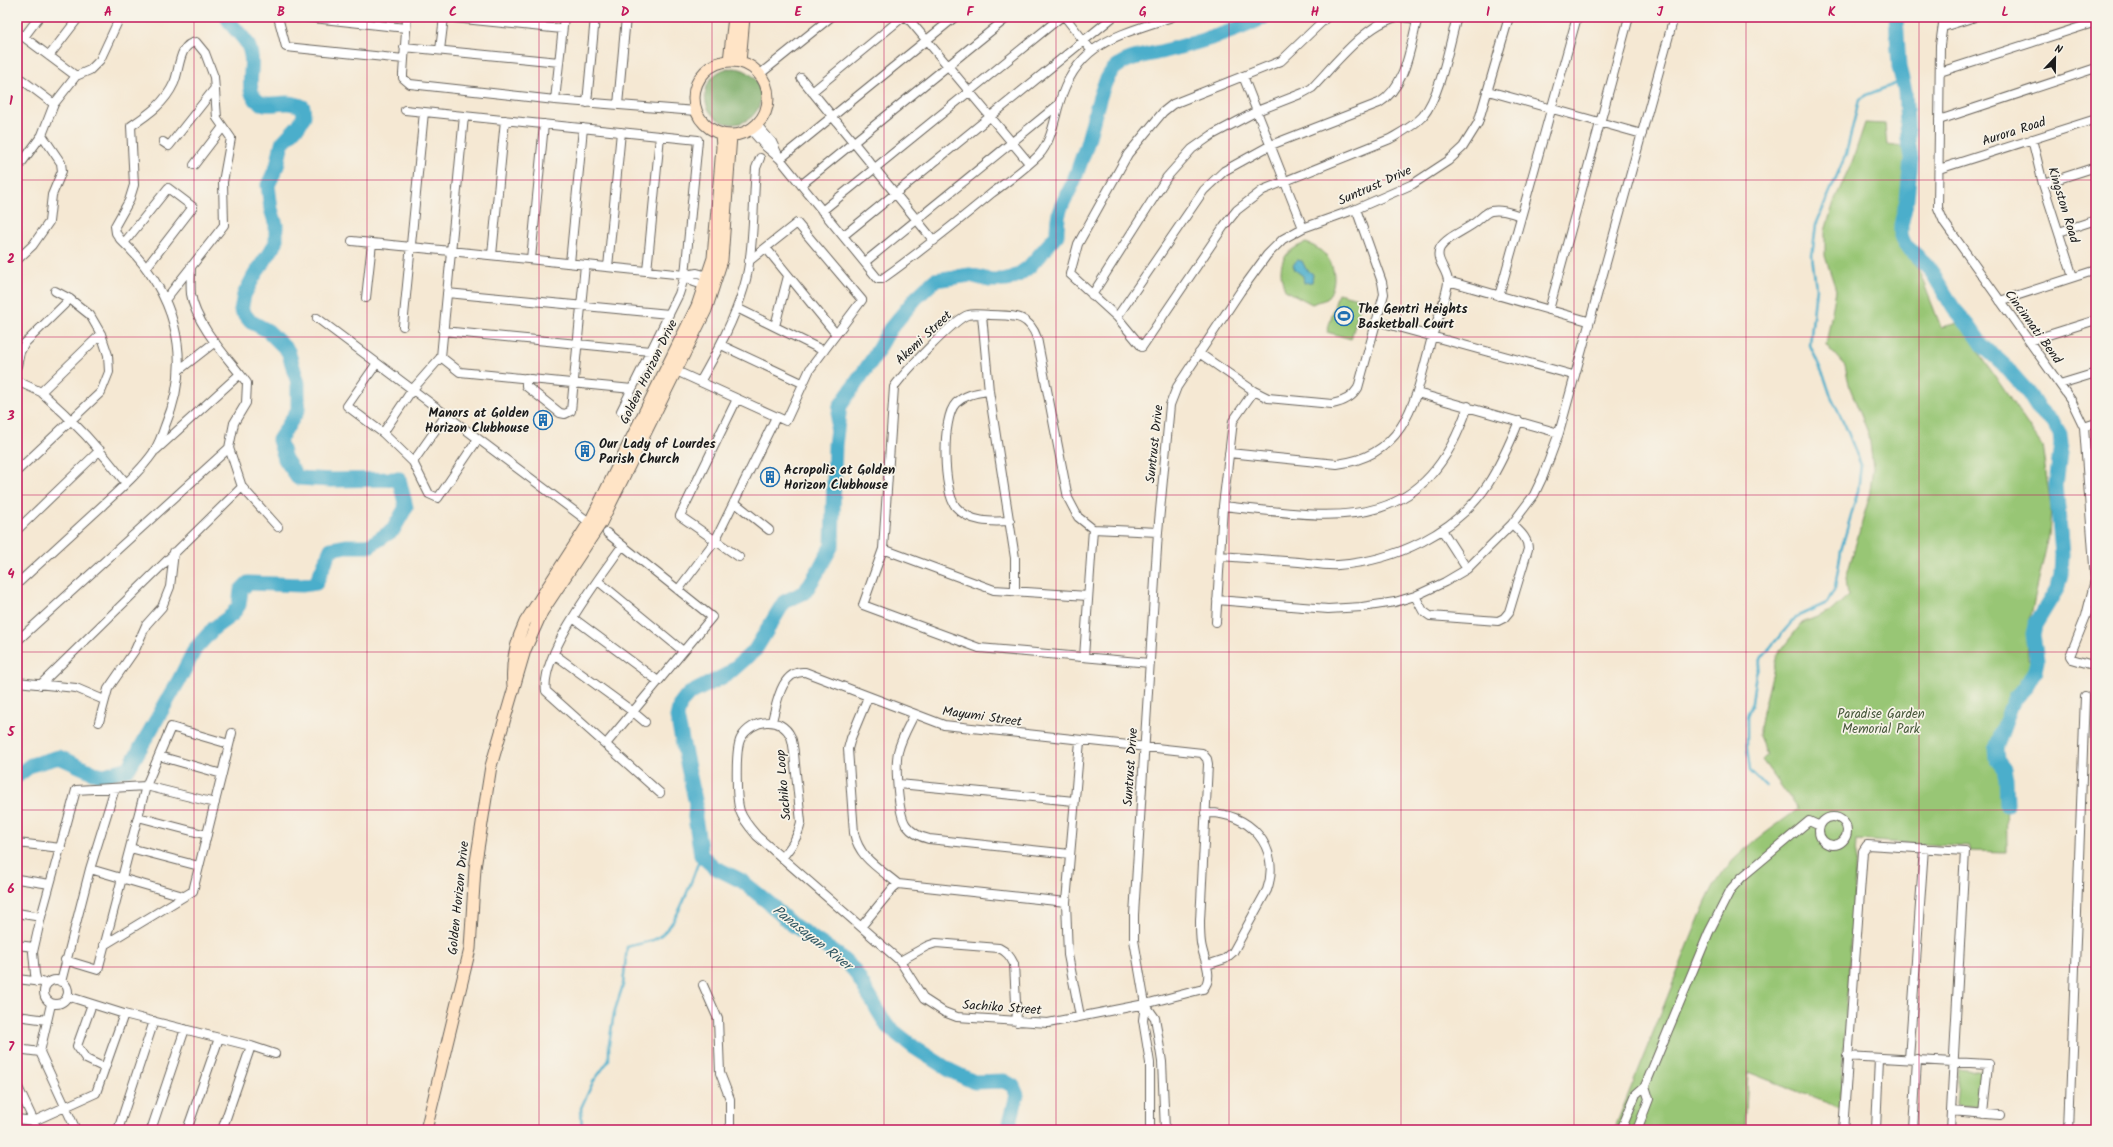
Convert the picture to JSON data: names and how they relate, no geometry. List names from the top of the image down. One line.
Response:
{"streets":{"street":["Aurora Road","Suntrust Drive","Kingston Road","Cincinnati Bend","Akemi Street","Golden Horizon Drive","Mayumi Street","Sachiko Loop","Sachiko Street"]},"crossings":[["Aurora Road","Kingston Road"],["Aurora Road","Cincinnati Bend"],["Suntrust Drive","Mayumi Street"],["Suntrust Drive","Sachiko Street"],["Mayumi Street","Sachiko Loop"],["Sachiko Loop","Sachiko Street"]],"water":["Panasayan River"],"parks":["Paradise Garden Memorial Park"],"places":{"sports":["The Gentri Heights Basketball Court"],"building":["Manors at Golden Horizon Clubhouse","Our Lady of Lourdes Parish Church","Acropolis at Golden Horizon Clubhouse"]},"north":"top","grid":{"columns":["A","B","C","D","E","F","G","H","I","J","K","L"],"rows":["1","2","3","4","5","6","7"]}}
